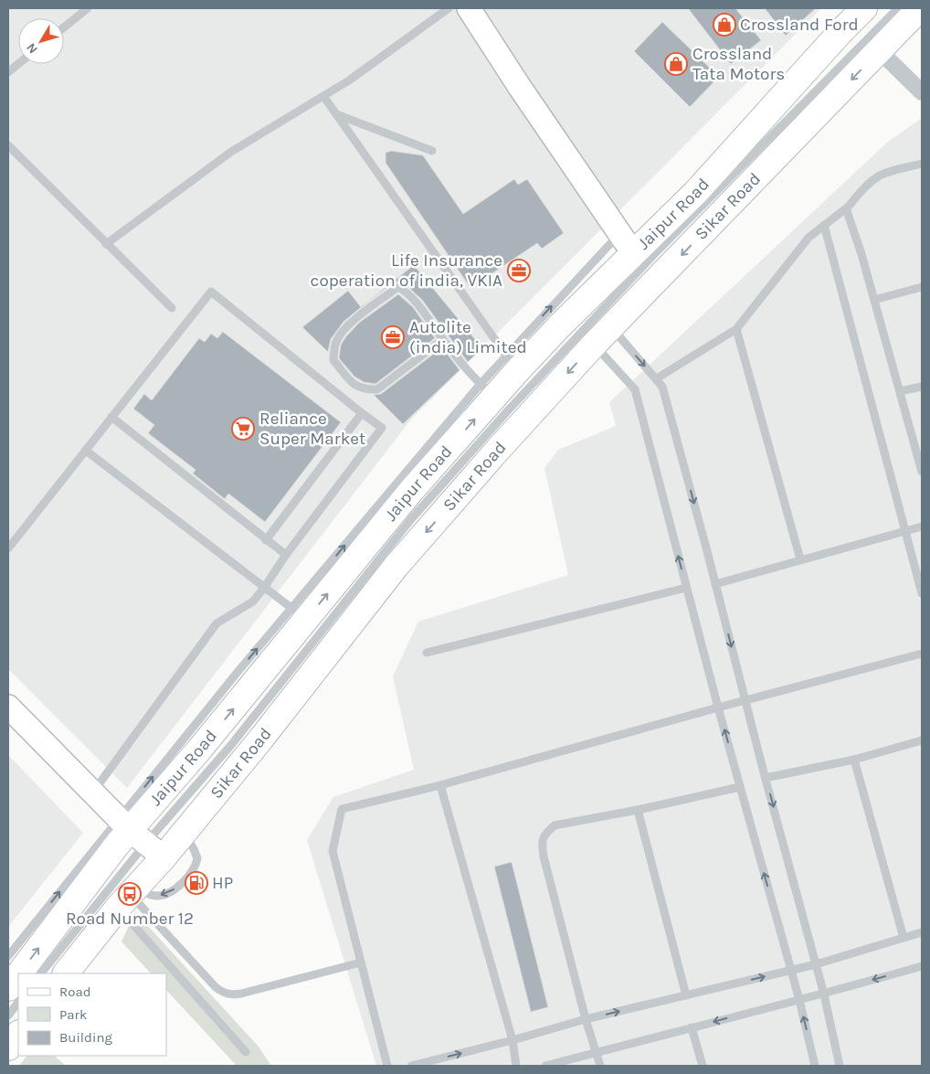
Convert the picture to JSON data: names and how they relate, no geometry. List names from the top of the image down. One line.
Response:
{"streets":{"main road":["Sikar Road","Jaipur Road"]},"crossings":[["Sikar Road","Jaipur Road"]],"one_way":["Sikar Road","Jaipur Road"],"places":{"shop":["Crossland Ford","Crossland Tata Motors"],"office":["Life Insurance coperation of india, VKIA","Autolite (india) Limited"],"supermarket":["Reliance Super Market"],"fuel station":["HP"],"bus stop":["Road Number 12"]},"legend":["Road","Park","Building"],"north":"bottom left"}
